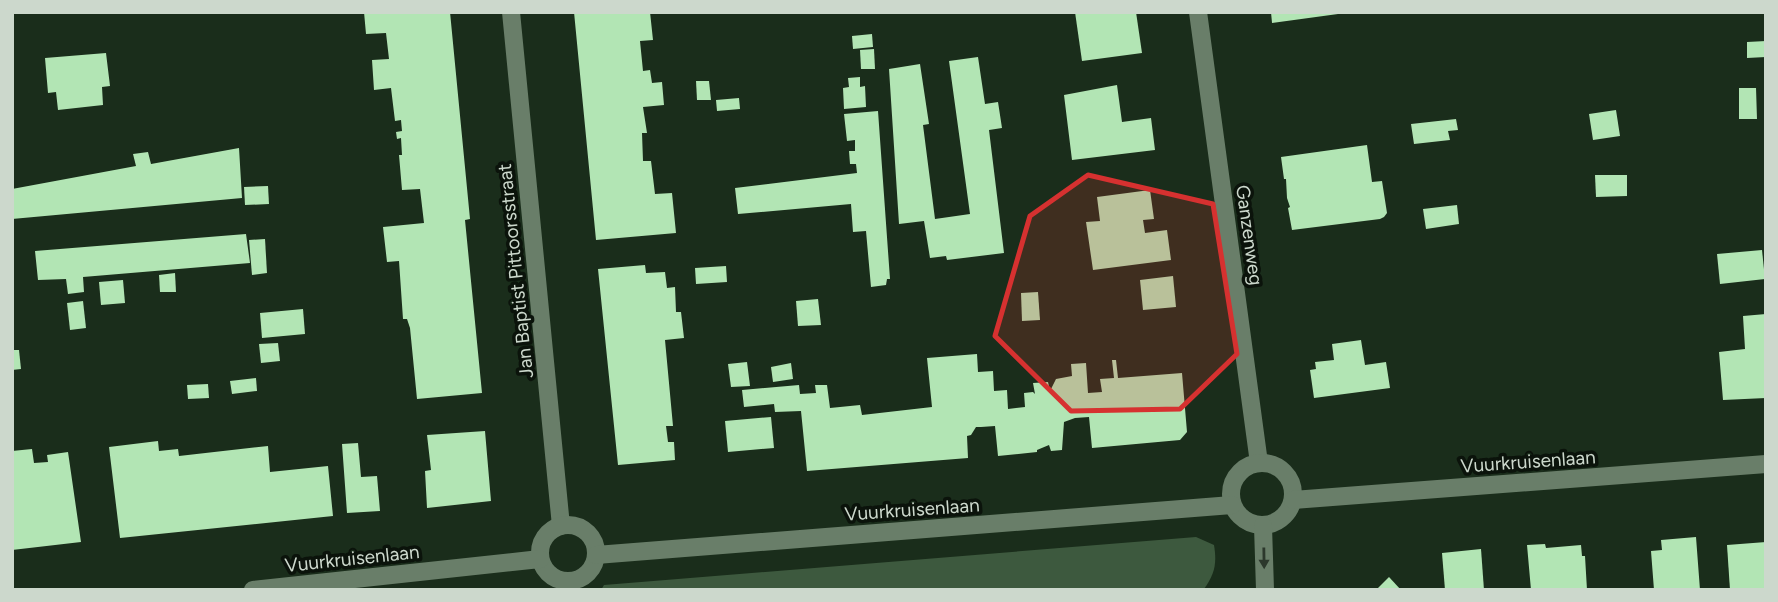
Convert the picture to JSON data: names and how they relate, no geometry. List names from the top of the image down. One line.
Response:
{"streets":{"street":["Ganzenweg","Jan Baptist Pittoorsstraat","Vuurkruisenlaan"]},"crossings":[["Ganzenweg","Vuurkruisenlaan"],["Jan Baptist Pittoorsstraat","Vuurkruisenlaan"]]}
